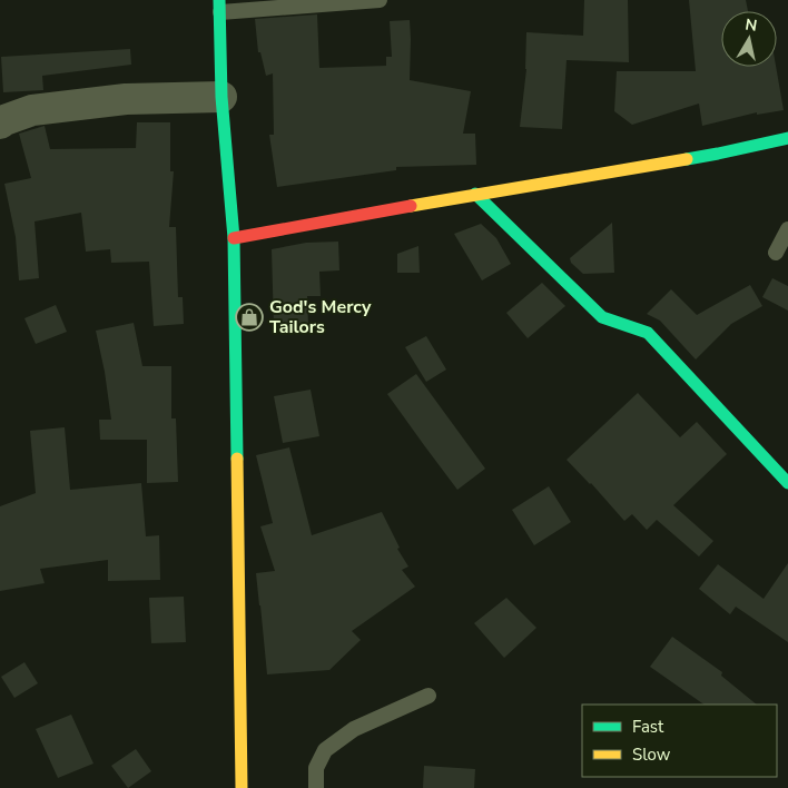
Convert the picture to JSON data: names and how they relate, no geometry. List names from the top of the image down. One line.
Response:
{"places":{"shop":["God's Mercy Tailors"]},"legend":["Fast","Slow"],"north":"top"}
